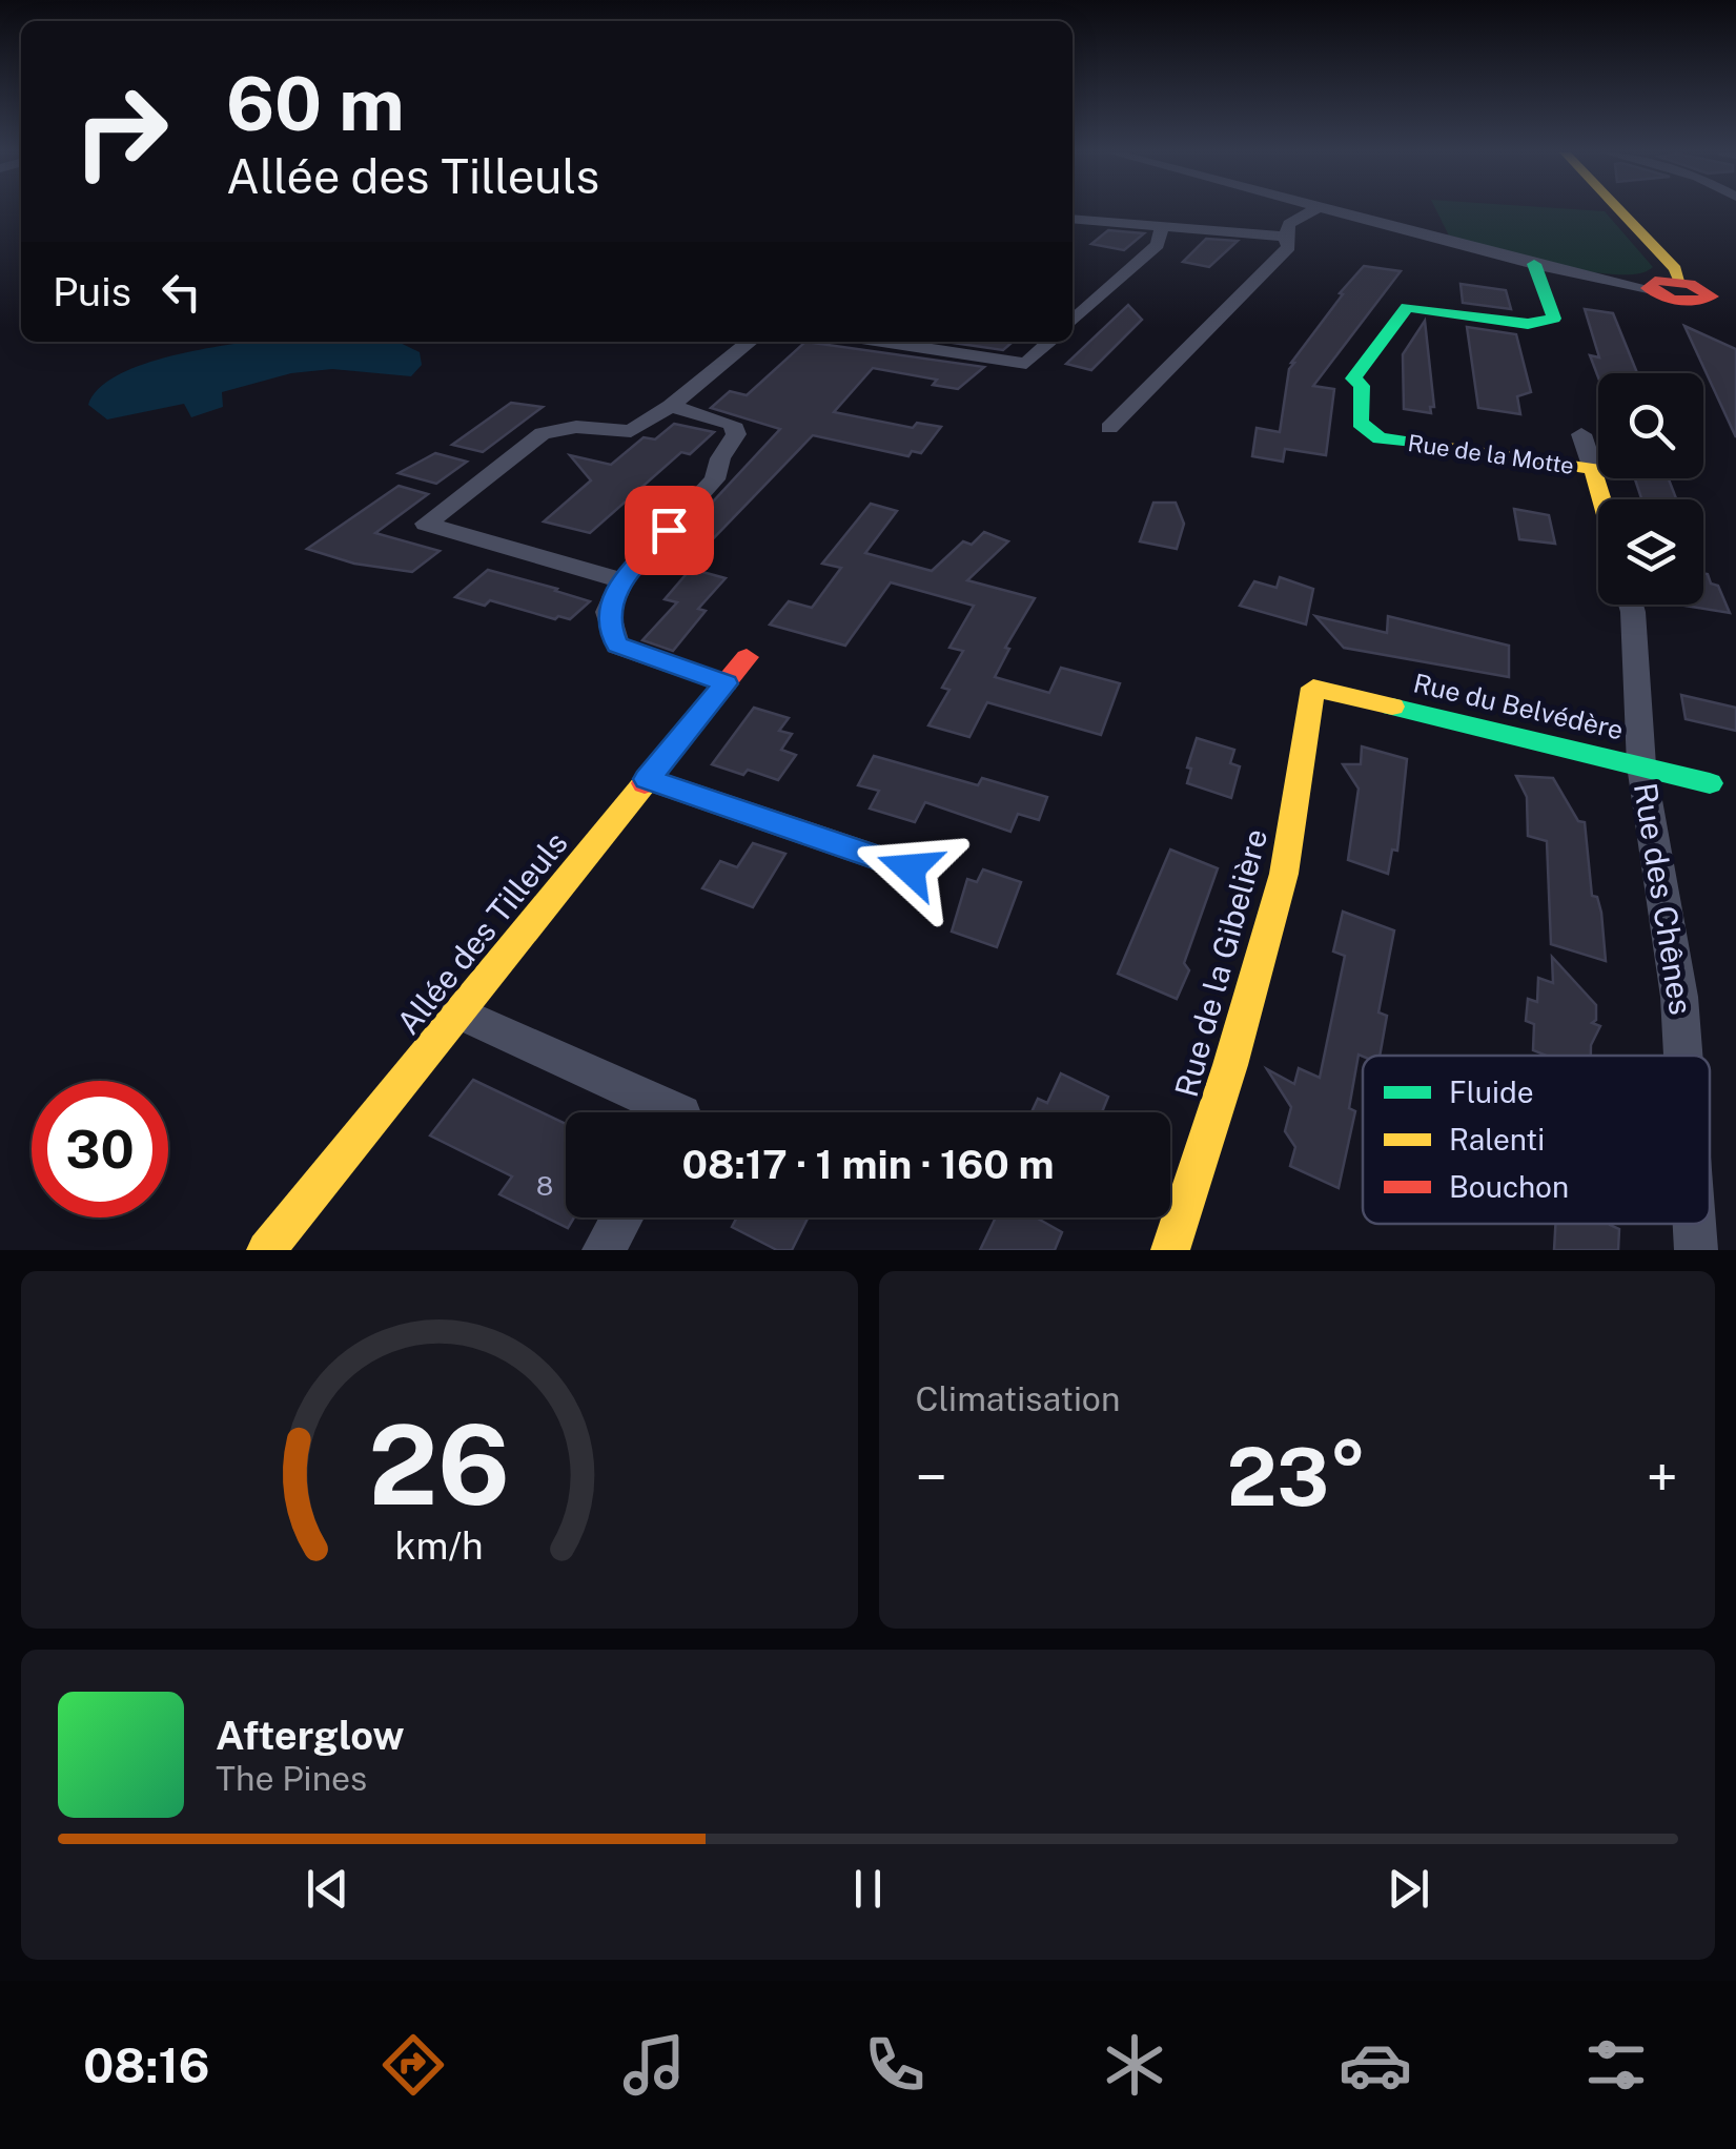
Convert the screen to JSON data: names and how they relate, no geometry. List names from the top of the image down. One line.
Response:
{"streets":{"street":["Rue de la Motte","Rue du Belvédère","Rue des Chênes","Allée des Tilleuls","Rue de la Gibelière"]},"crossings":[["Rue du Belvédère","Rue des Chênes"],["Rue du Belvédère","Rue de la Gibelière"]],"house_numbers":["8"],"legend":["Fluide","Ralenti","Bouchon"],"page":{"turn":["60 m","Allée des Tilleuls"],"then":"Puis","limit":"30","trip":"08:17 · 1 min · 160 m","tile":"Climatisation","heat":["−","23°","+"],"song":["Afterglow","The Pines"],"tabs":"08:16","gauge":["26","km/h"]}}
